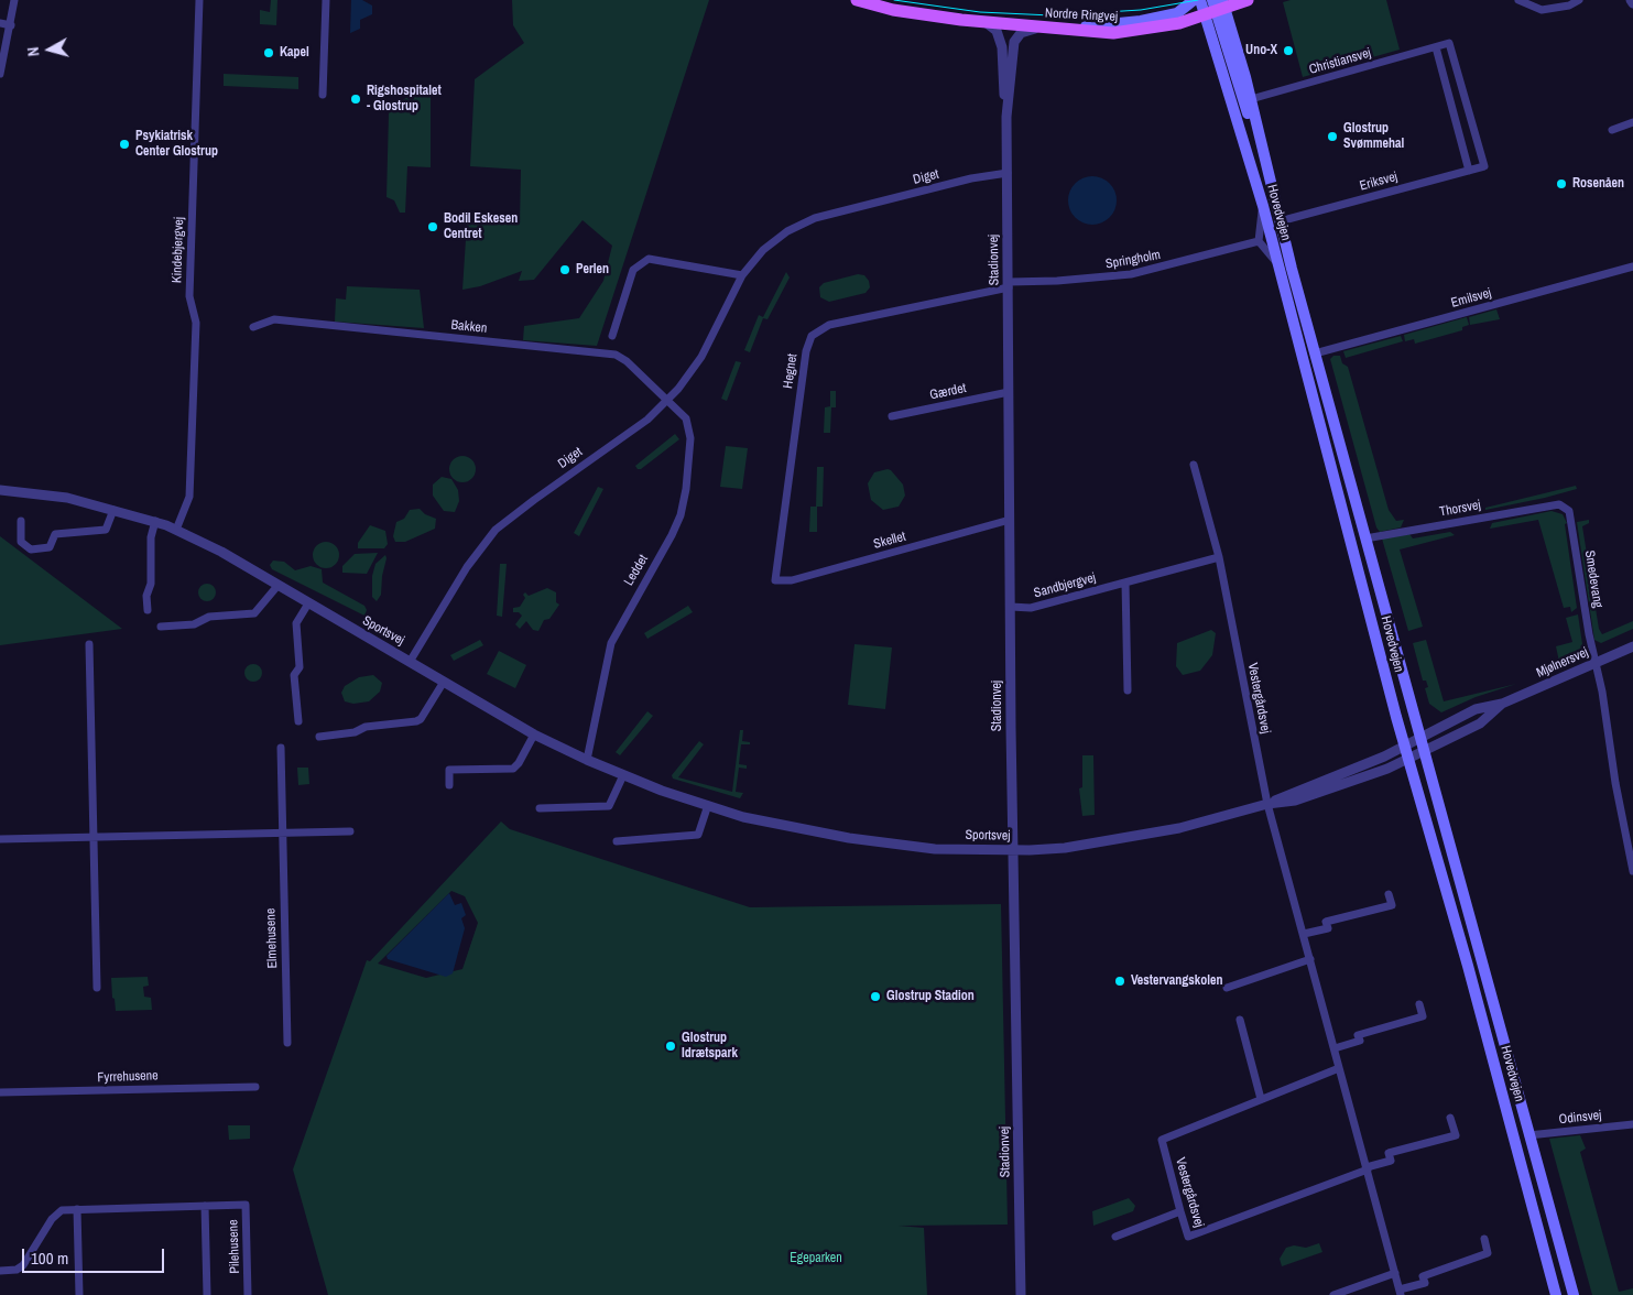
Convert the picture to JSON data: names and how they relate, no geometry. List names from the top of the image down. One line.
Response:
{"streets":{"main road":["Nordre Ringvej","Hovedvejen"],"street":["Christiansvej","Diget","Eriksvej","Kindebjergvej","Stadionvej","Springholm","Emilsvej","Bakken","Hegnet","Gærdet","Thorsvej","Skellet","Leddet","Smedevang","Sandbjergvej","Sportsvej","Mjølnersvej","Vestergårdsvej","Elmehusene","Fyrrehusene","Odinsvej","Pilehusene"]},"crossings":[["Nordre Ringvej","Hovedvejen"],["Nordre Ringvej","Stadionvej"],["Christiansvej","Eriksvej"],["Christiansvej","Hovedvejen"],["Diget","Stadionvej"],["Diget","Bakken"],["Diget","Leddet"],["Diget","Sportsvej"],["Eriksvej","Hovedvejen"],["Hovedvejen","Emilsvej"],["Hovedvejen","Thorsvej"],["Hovedvejen","Sportsvej"],["Hovedvejen","Mjølnersvej"],["Hovedvejen","Odinsvej"],["Kindebjergvej","Sportsvej"],["Stadionvej","Springholm"],["Stadionvej","Hegnet"],["Stadionvej","Gærdet"],["Stadionvej","Skellet"],["Stadionvej","Sandbjergvej"],["Stadionvej","Sportsvej"],["Springholm","Hegnet"],["Bakken","Leddet"],["Hegnet","Skellet"],["Thorsvej","Smedevang"],["Leddet","Sportsvej"],["Smedevang","Mjølnersvej"],["Sandbjergvej","Vestergårdsvej"],["Sportsvej","Mjølnersvej"],["Sportsvej","Vestergårdsvej"]],"parks":["Egeparken"],"places":["Uno-X","Kapel","Rigshospitalet - Glostrup","Glostrup Svømmehal","Psykiatrisk Center Glostrup","Rosenåen","Bodil Eskesen Centret","Perlen","Vestervangskolen","Glostrup Stadion","Glostrup Idrætspark"],"scale_bar":"100 m","north":"left"}
